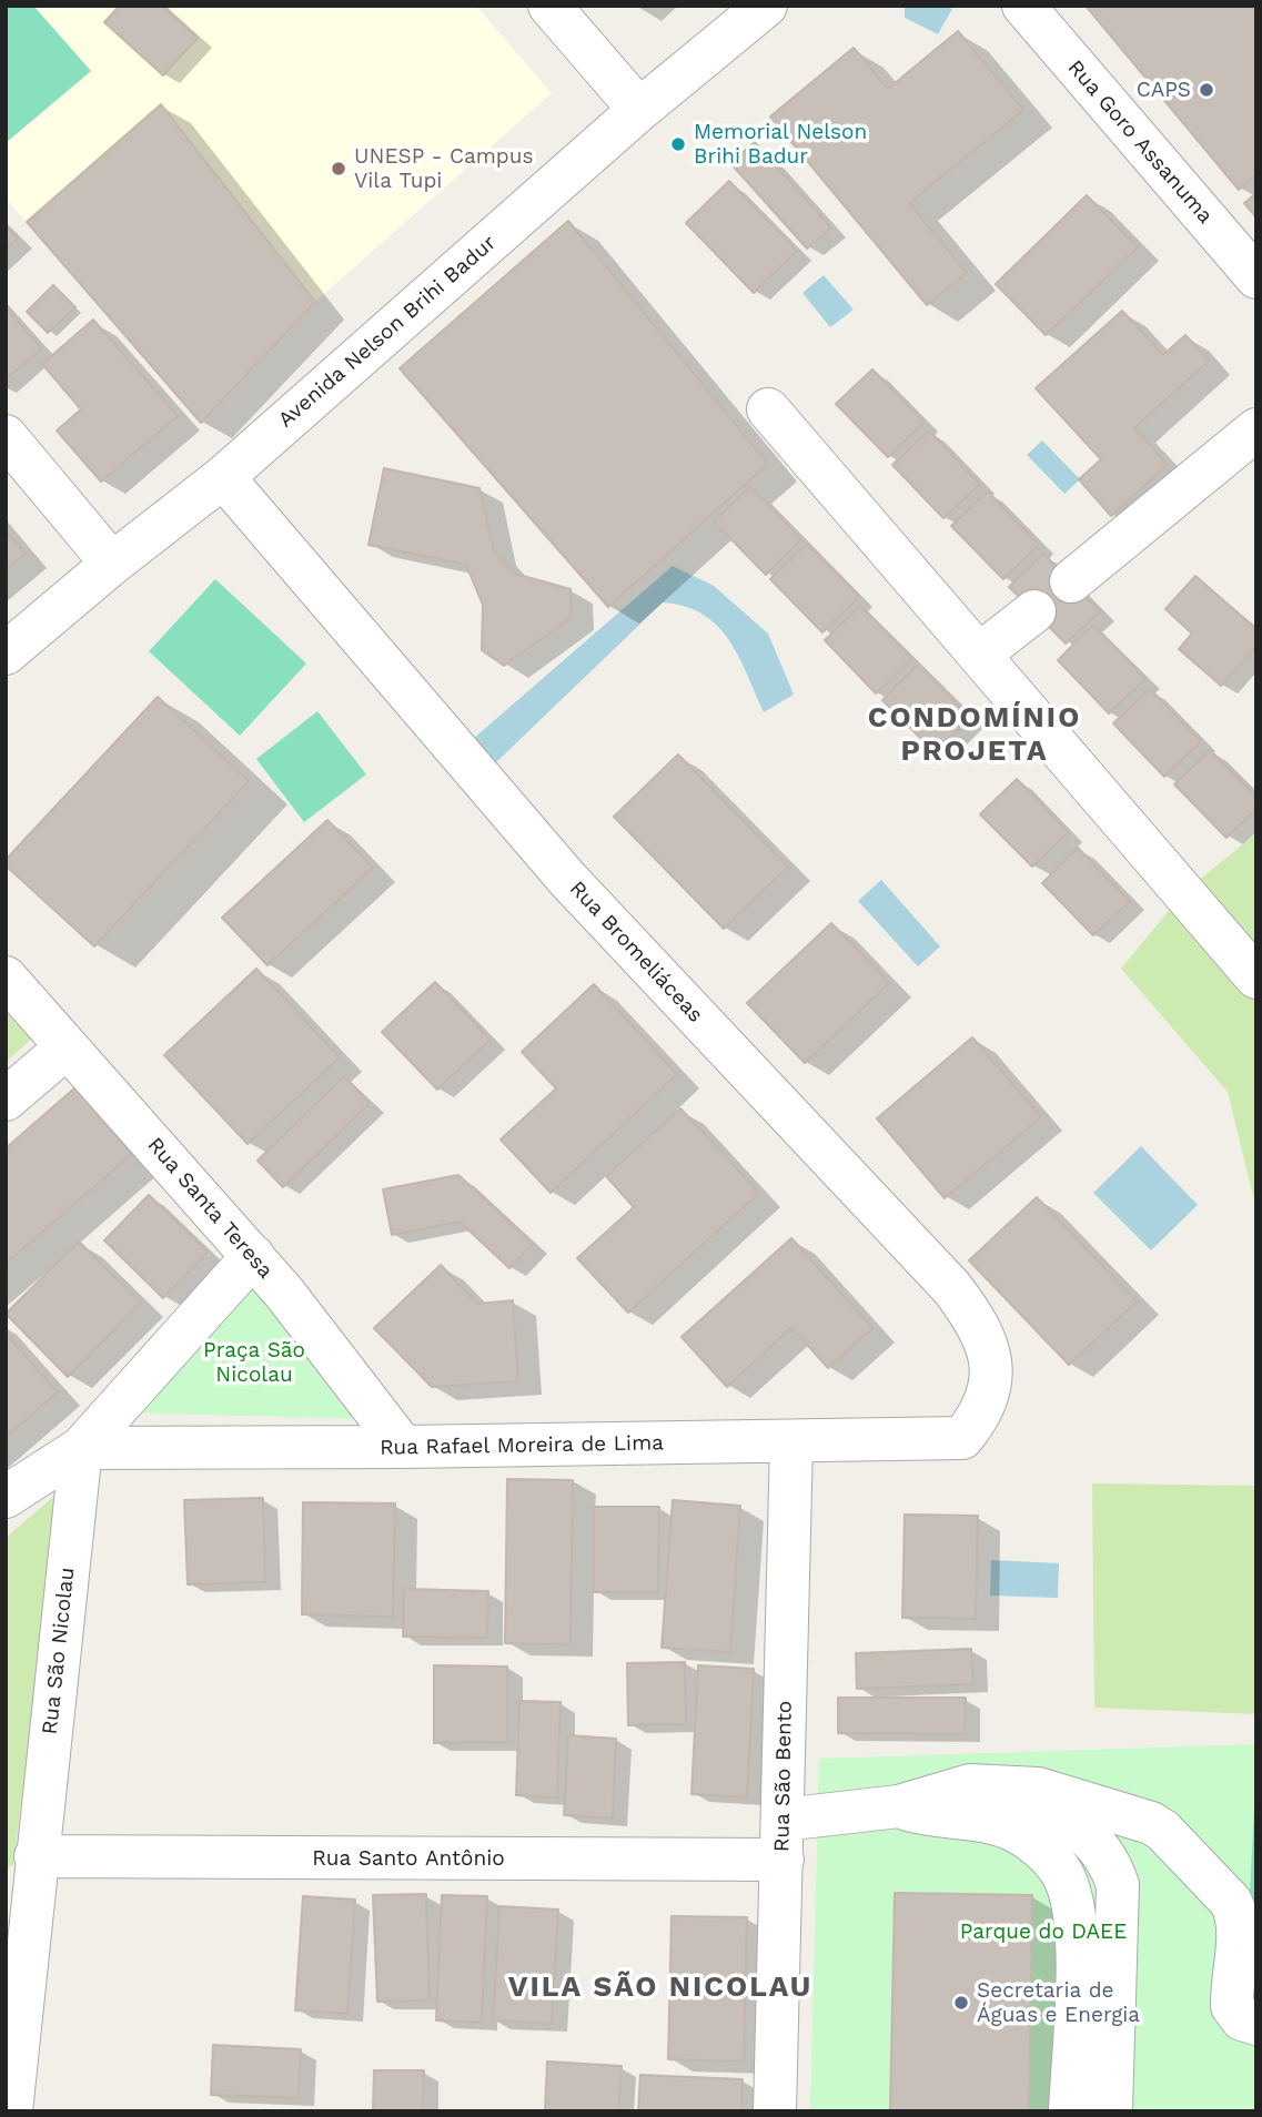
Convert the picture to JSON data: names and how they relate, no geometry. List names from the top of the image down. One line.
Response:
{"streets":{"street":["Rua Goro Assanuma","Avenida Nelson Brihi Badur","Rua Bromeliáceas","Rua Santa Teresa","Rua Rafael Moreira de Lima","Rua São Nicolau","Rua São Bento","Rua Santo Antônio"]},"crossings":[["Avenida Nelson Brihi Badur","Rua Bromeliáceas"],["Rua Bromeliáceas","Rua Rafael Moreira de Lima"],["Rua Santa Teresa","Rua Rafael Moreira de Lima"],["Rua Rafael Moreira de Lima","Rua São Nicolau"],["Rua Rafael Moreira de Lima","Rua São Bento"],["Rua São Nicolau","Rua Santo Antônio"],["Rua São Bento","Rua Santo Antônio"]],"districts":["CONDOMÍNIO PROJETA","VILA SÃO NICOLAU"],"parks":["Praça São Nicolau","Parque do DAEE"],"places":["CAPS","Memorial Nelson Brihi Badur","UNESP - Campus Vila Tupi","Secretaria de Águas e Energia"]}
